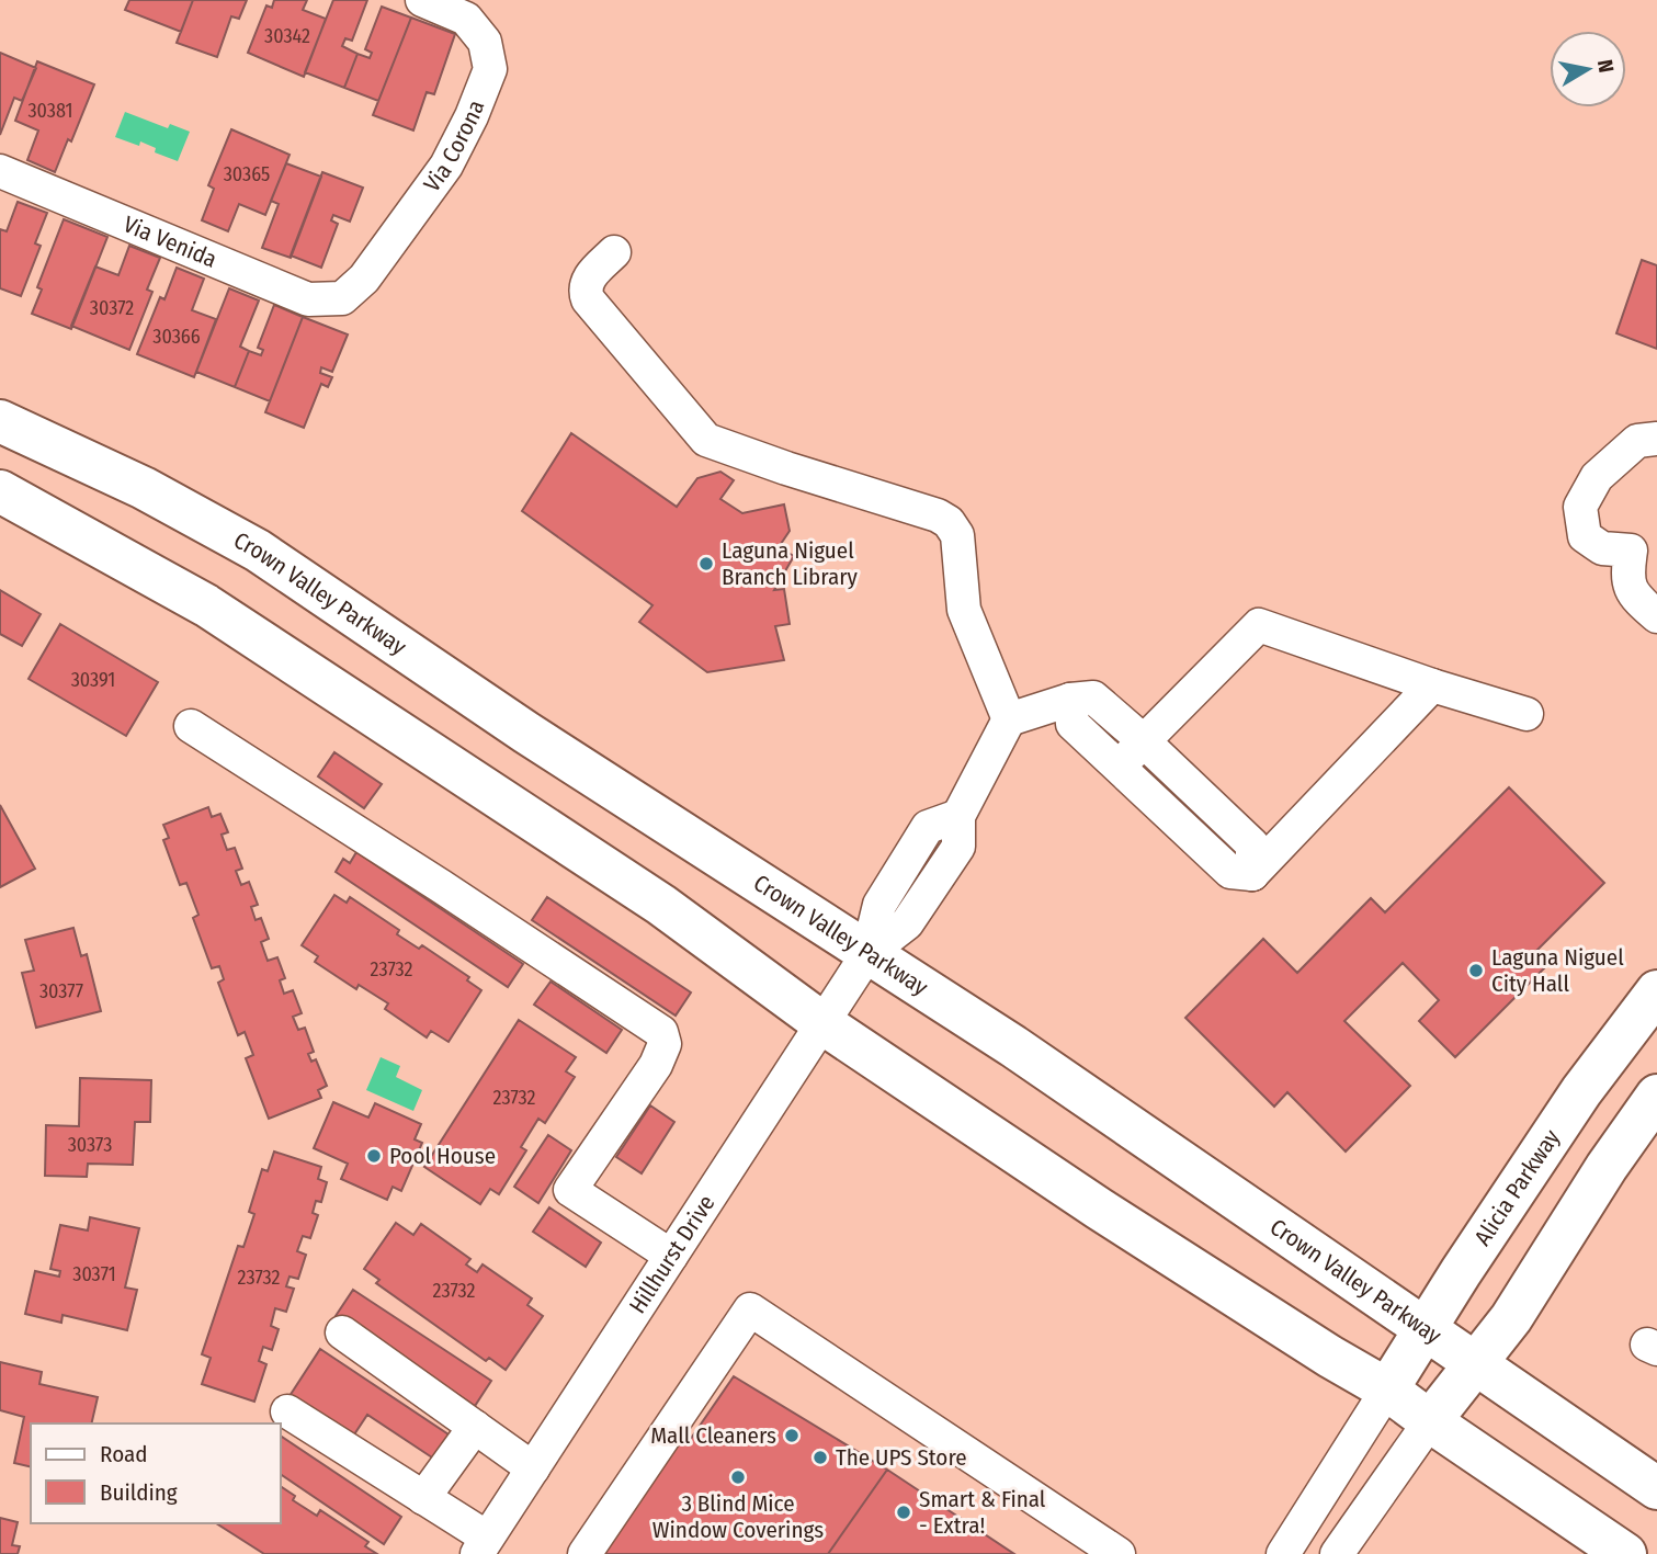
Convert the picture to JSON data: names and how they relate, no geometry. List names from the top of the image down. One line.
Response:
{"streets":{"main road":["Crown Valley Parkway","Alicia Parkway"],"street":["Via Corona","Via Venida","Hillhurst Drive"]},"crossings":[["Via Corona","Via Venida"],["Crown Valley Parkway","Alicia Parkway"],["Crown Valley Parkway","Hillhurst Drive"]],"places":["Laguna Niguel Branch Library","Laguna Niguel City Hall","Pool House","Mall Cleaners","The UPS Store","3 Blind Mice Window Coverings","Smart & Final - Extra!"],"house_numbers":["30342","30381","30365","30372","30366","30391","23732","30377","23732","30373","30371","23732","23732"],"legend":["Road","Building"],"north":"right"}
